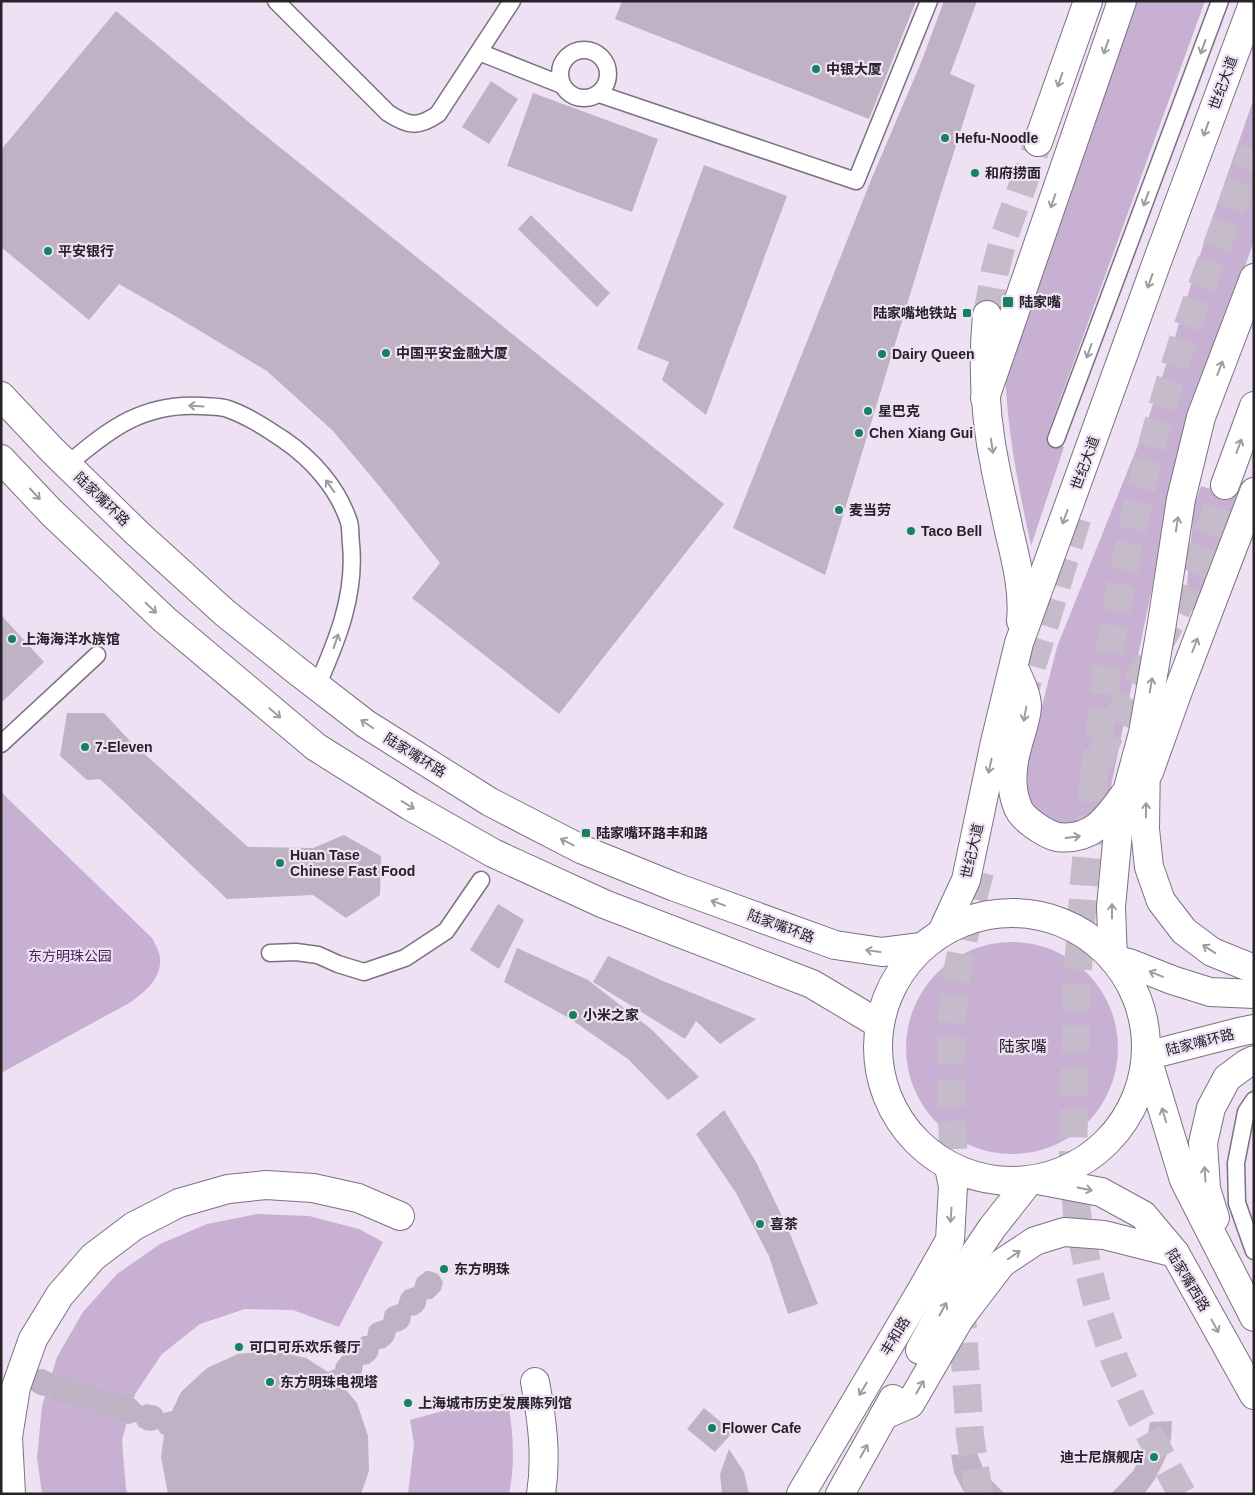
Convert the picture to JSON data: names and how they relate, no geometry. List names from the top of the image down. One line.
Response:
{"streets":{"main road":["世纪大道","陆家嘴环路","陆家嘴西路","丰和路"]},"crossings":[["世纪大道","陆家嘴环路"],["世纪大道","陆家嘴西路"],["世纪大道","丰和路"],["陆家嘴西路","丰和路"]],"districts":["陆家嘴"],"parks":["东方明珠公园"],"places":{"other":["中银大厦","Hefu-Noodle","和府捞面","平安银行","中国平安金融大厦","Dairy Queen","星巴克","Chen Xiang Gui","麦当劳","Taco Bell","上海海洋水族馆","7-Eleven","Huan Tase Chinese Fast Food","小米之家","喜茶","东方明珠","可口可乐欢乐餐厅","东方明珠电视塔","上海城市历史发展陈列馆","Flower Cafe","迪士尼旗舰店"],"transit":["陆家嘴","陆家嘴地铁站","陆家嘴环路丰和路"]}}
